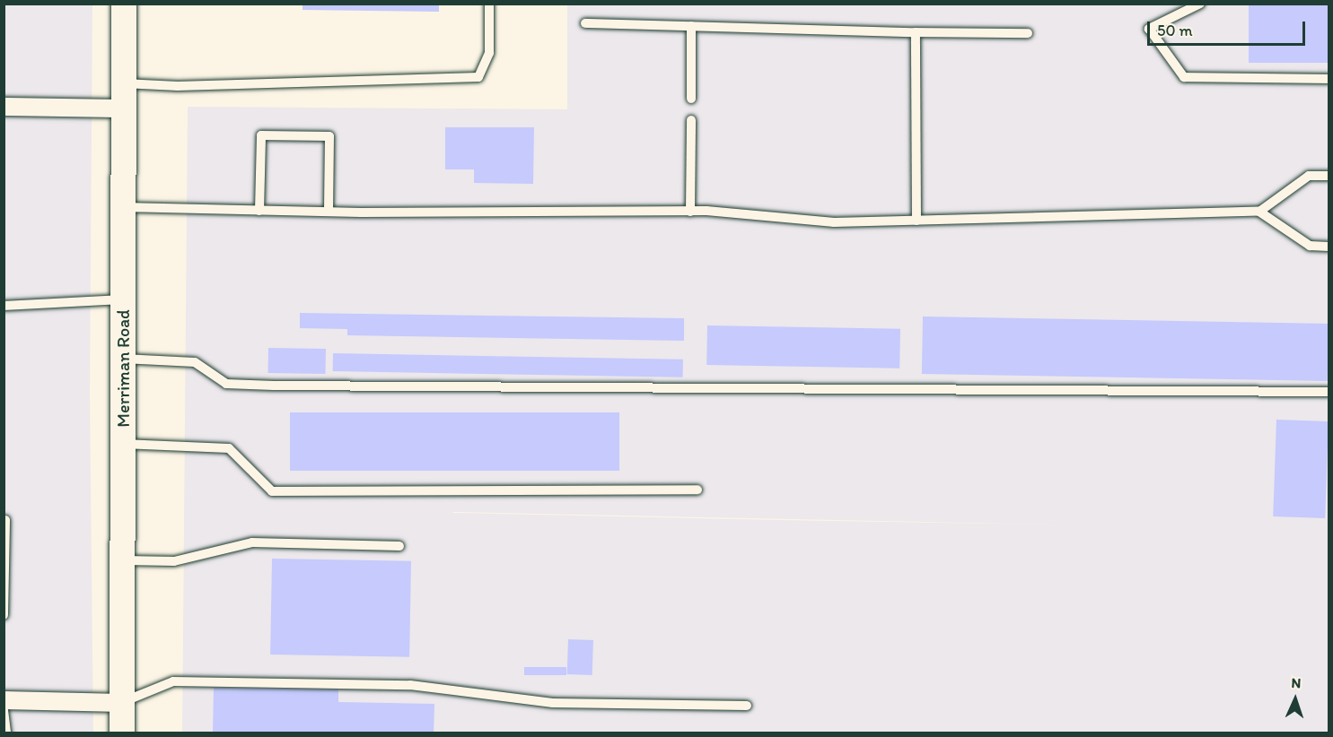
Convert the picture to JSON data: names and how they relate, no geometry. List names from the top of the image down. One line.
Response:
{"streets":{"main road":["Merriman Road"]},"scale_bar":"50 m","north":"top"}
